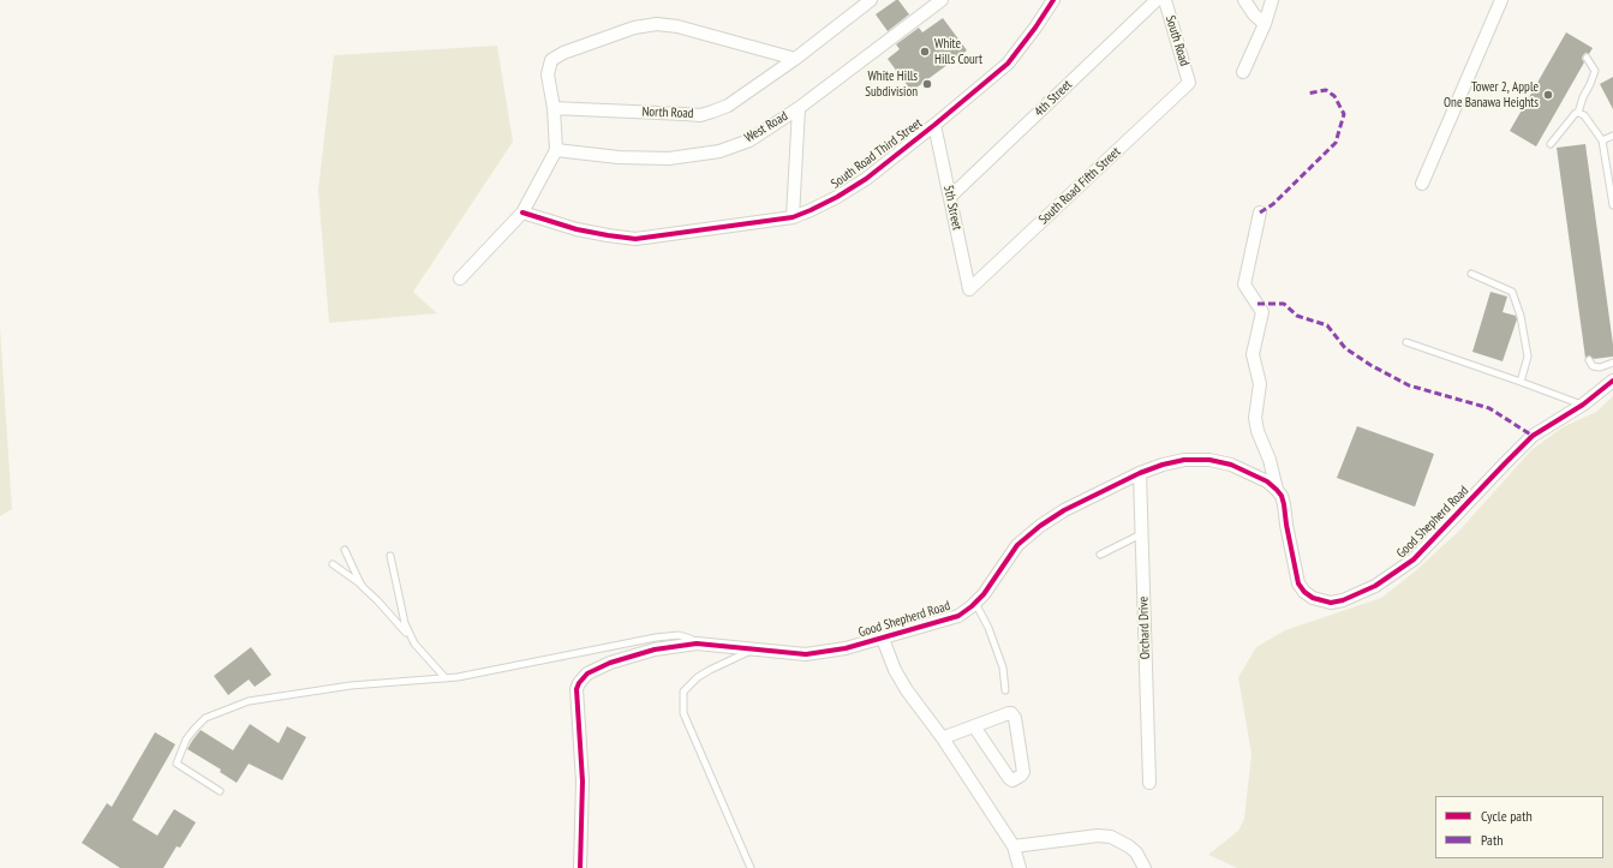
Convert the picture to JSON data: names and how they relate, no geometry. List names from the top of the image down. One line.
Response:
{"streets":{"street":["South Road","4th Street","North Road","West Road","South Road Third Street","South Road Fifth Street","5th Street","Good Shepherd Road","Orchard Drive"]},"crossings":[["South Road","South Road Fifth Street"],["4th Street","5th Street"],["South Road Third Street","5th Street"],["South Road Fifth Street","5th Street"],["Good Shepherd Road","Orchard Drive"]],"places":["White Hills Court","White Hills Subdivision","Tower 2, Apple One Banawa Heights"],"legend":["Cycle path","Path"]}
